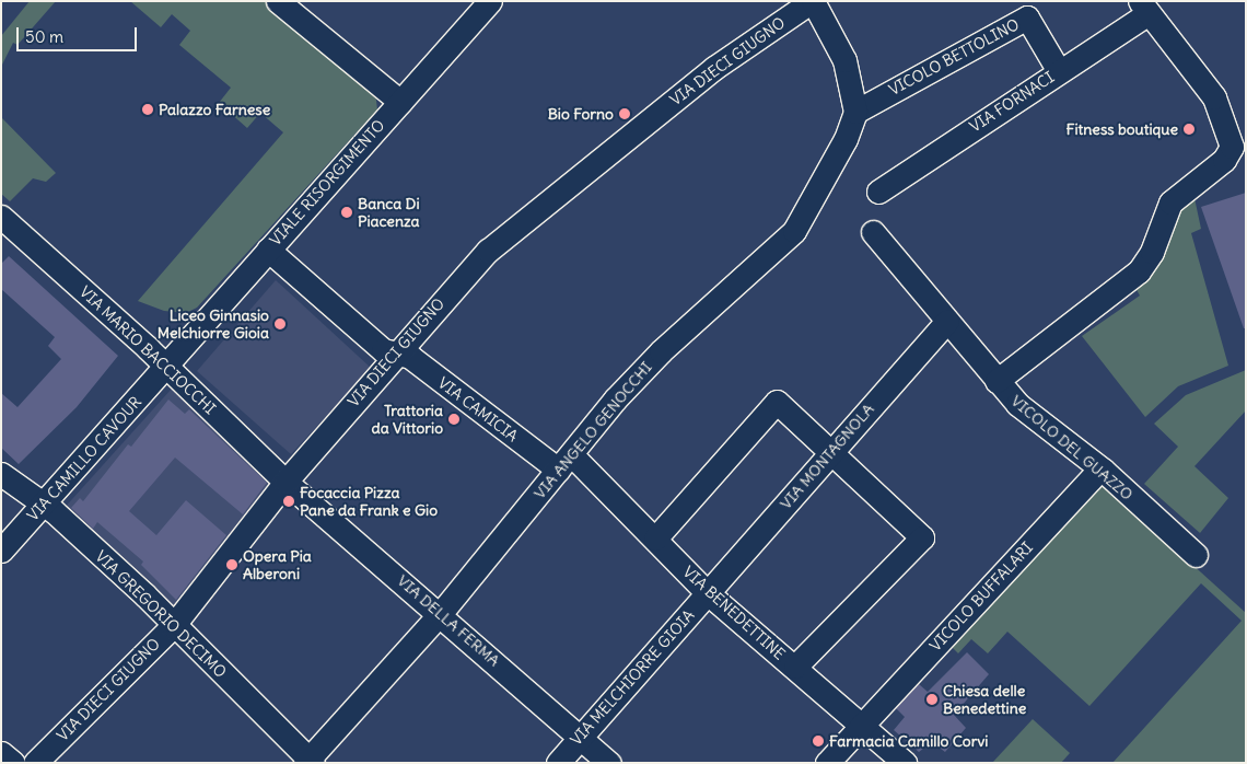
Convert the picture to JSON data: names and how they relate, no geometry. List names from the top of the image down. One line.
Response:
{"streets":{"street":["VICOLO BETTOLINO","VIA DIECI GIUGNO","VIA FORNACI","VIALE RISORGIMENTO","VIA MARIO BACCIOCCHI","VIA CAMICIA","VIA ANGELO GENOCCHI","VICOLO DEL GUAZZO","VIA MONTAGNOLA","VIA CAMILLO CAVOUR","VICOLO BUFFALARI","VIA BENEDETTINE","VIA GREGORIO DECIMO","VIA DELLA FERMA","VIA MELCHIORRE GIOIA"]},"crossings":[["VICOLO BETTOLINO","VIA FORNACI"],["VICOLO BETTOLINO","VIA ANGELO GENOCCHI"],["VIA DIECI GIUGNO","VIA MARIO BACCIOCCHI"],["VIA DIECI GIUGNO","VIA CAMICIA"],["VIA DIECI GIUGNO","VIA GREGORIO DECIMO"],["VIA DIECI GIUGNO","VIA DELLA FERMA"],["VIALE RISORGIMENTO","VIA MARIO BACCIOCCHI"],["VIALE RISORGIMENTO","VIA CAMICIA"],["VIALE RISORGIMENTO","VIA CAMILLO CAVOUR"],["VIA MARIO BACCIOCCHI","VIA CAMILLO CAVOUR"],["VIA MARIO BACCIOCCHI","VIA DELLA FERMA"],["VIA CAMICIA","VIA ANGELO GENOCCHI"],["VIA CAMICIA","VIA BENEDETTINE"],["VIA ANGELO GENOCCHI","VIA BENEDETTINE"],["VIA ANGELO GENOCCHI","VIA GREGORIO DECIMO"],["VIA ANGELO GENOCCHI","VIA DELLA FERMA"],["VICOLO DEL GUAZZO","VIA MONTAGNOLA"],["VICOLO DEL GUAZZO","VICOLO BUFFALARI"],["VIA MONTAGNOLA","VIA BENEDETTINE"],["VIA MONTAGNOLA","VIA MELCHIORRE GIOIA"],["VIA CAMILLO CAVOUR","VIA GREGORIO DECIMO"],["VICOLO BUFFALARI","VIA BENEDETTINE"],["VIA BENEDETTINE","VIA MELCHIORRE GIOIA"],["VIA DELLA FERMA","VIA MELCHIORRE GIOIA"]],"places":["Palazzo Farnese","Bio Forno","Fitness boutique","Banca Di Piacenza","Liceo Ginnasio Melchiorre Gioia","Trattoria da Vittorio","Focaccia Pizza Pane da Frank e Gio","Opera Pia Alberoni","Chiesa delle Benedettine","Farmacia Camillo Corvi"],"scale_bar":"50 m"}
